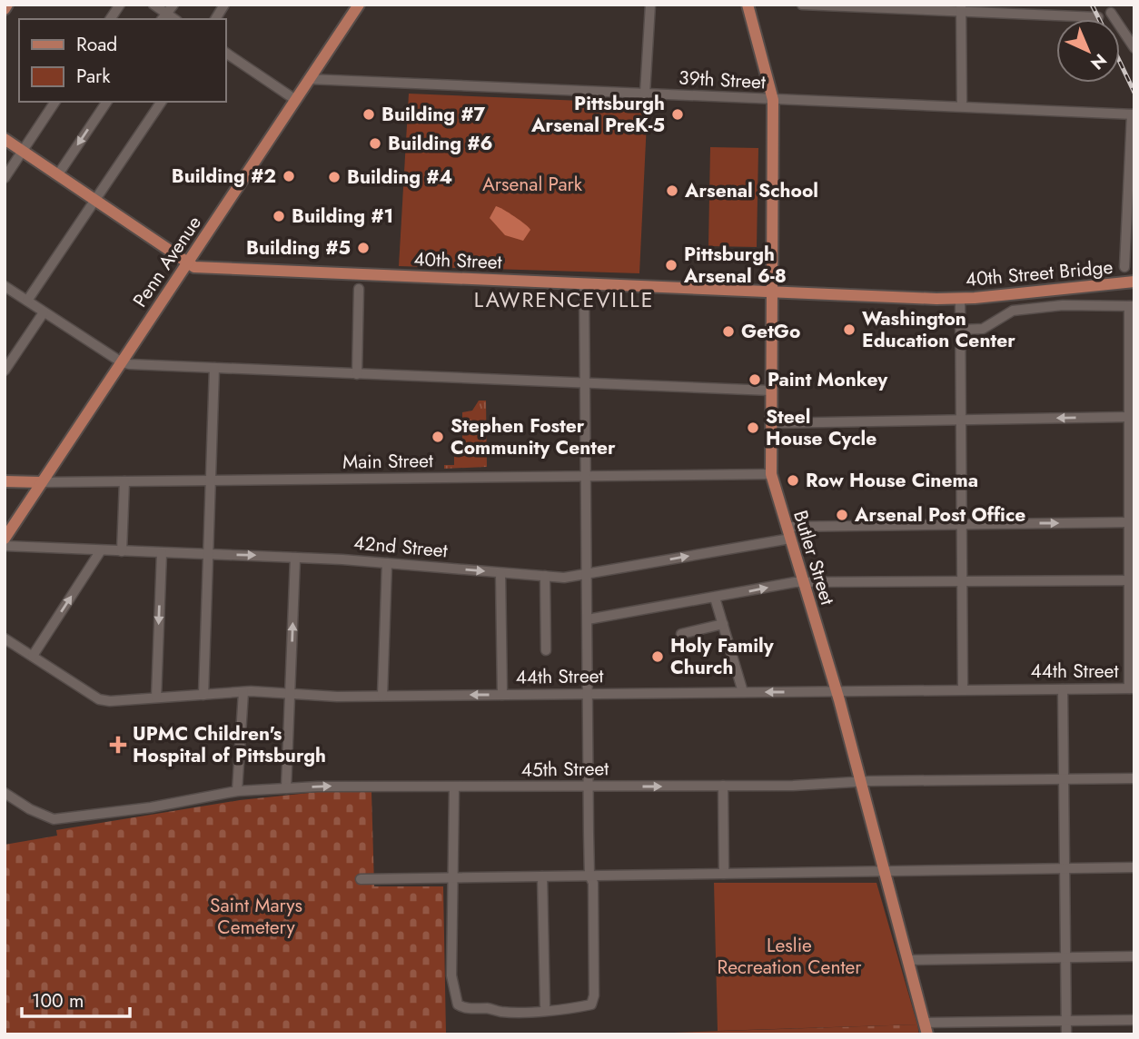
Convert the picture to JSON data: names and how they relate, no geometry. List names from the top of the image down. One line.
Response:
{"streets":{"main road":["40th Street","Penn Avenue","40th Street Bridge","Main Street","Butler Street"],"street":["39th Street","42nd Street","44th Street","45th Street"]},"crossings":[["39th Street","Penn Avenue"],["39th Street","Butler Street"],["40th Street","Penn Avenue"],["40th Street","40th Street Bridge"],["40th Street","Butler Street"],["Penn Avenue","Main Street"],["Main Street","Butler Street"],["42nd Street","Butler Street"],["Butler Street","44th Street"],["Butler Street","45th Street"]],"districts":["LAWRENCEVILLE"],"parks":["Arsenal Park","Saint Marys Cemetery","Leslie Recreation Center"],"places":{"other":["Building #7","Pittsburgh Arsenal PreK-5","Building #6","Building #2","Building #4","Arsenal School","Building #1","Building #5","Pittsburgh Arsenal 6-8","Washington Education Center","GetGo","Paint Monkey","Steel House Cycle","Stephen Foster Community Center","Row House Cinema","Arsenal Post Office","Holy Family Church"],"health":["UPMC Children's Hospital of Pittsburgh"]},"legend":["Road","Park"],"scale_bar":"100 m","north":"bottom right"}
